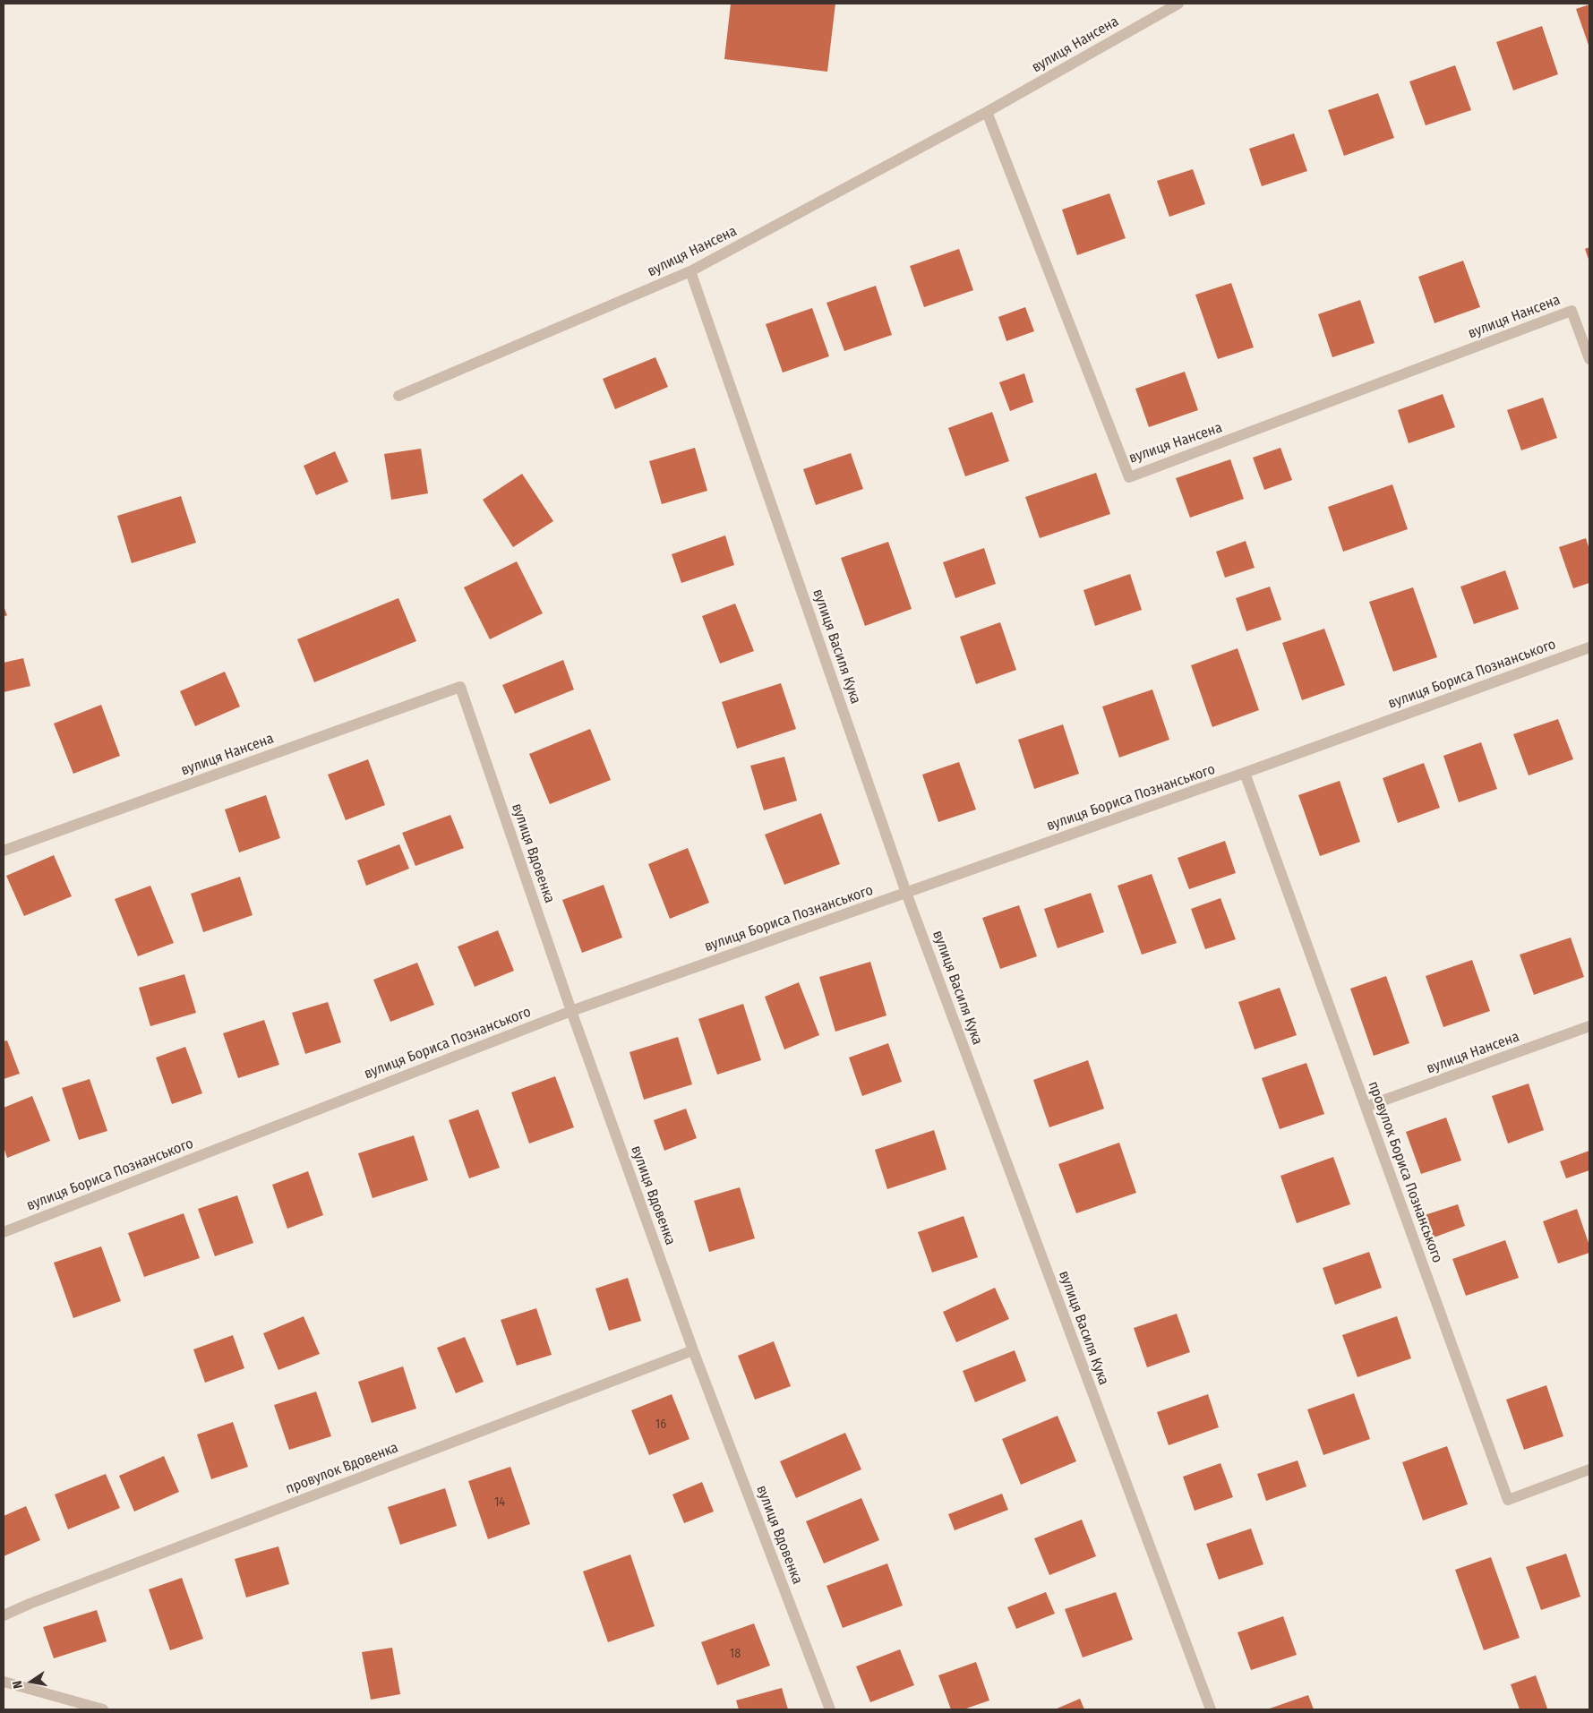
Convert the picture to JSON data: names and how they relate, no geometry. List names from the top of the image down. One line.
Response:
{"streets":{"street":["вулиця Нансена","вулиця Василя Кука","вулиця Бориса Познанського","вулиця Вдовенка","провулок Бориса Познанського","провулок Вдовенка"]},"crossings":[["вулиця Нансена","вулиця Василя Кука"],["вулиця Нансена","вулиця Вдовенка"],["вулиця Нансена","провулок Бориса Познанського"],["вулиця Василя Кука","вулиця Бориса Познанського"],["вулиця Бориса Познанського","вулиця Вдовенка"],["вулиця Бориса Познанського","провулок Бориса Познанського"],["вулиця Вдовенка","провулок Вдовенка"]],"house_numbers":["16","14","18"],"north":"left"}
